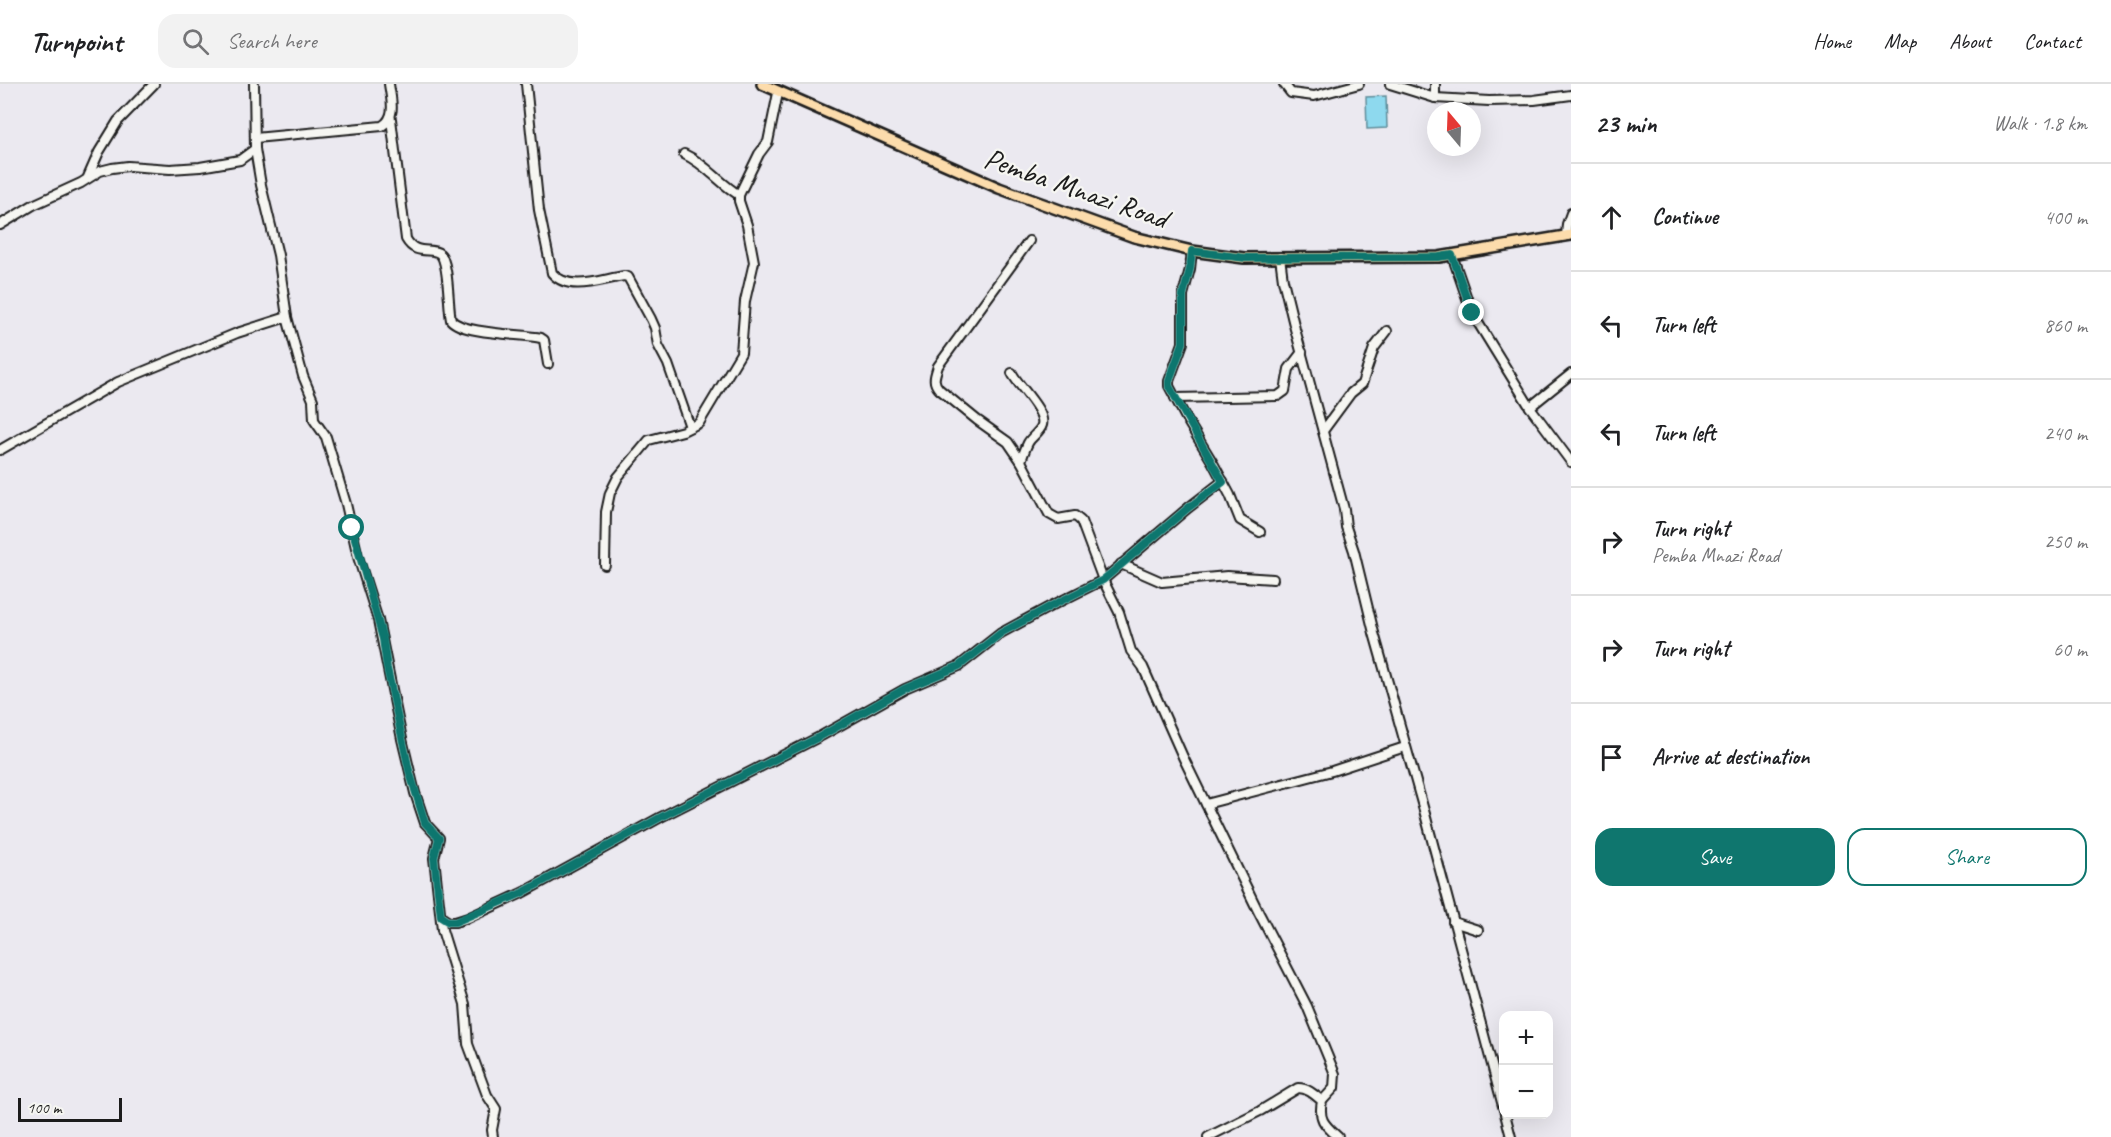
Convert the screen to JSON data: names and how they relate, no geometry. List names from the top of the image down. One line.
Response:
{"streets":{"main road":["Pemba Mnazi Road"]},"scale_bar":"100 m","north":"top","page":{"header":"Turnpoint","search":"Search here","nav":["Home","Map","About","Contact"],"heading":["23 min","Walk · 1.8 km"],"list":[["Continue","400 m"],["Turn left","860 m"],["Turn left","240 m"],["Turn right","Pemba Mnazi Road","250 m"],["Turn right","60 m"],"Arrive at destination"],"buttons":["Save","Share"],"map_buttons":["+","−"],"scale":"100 m"}}
